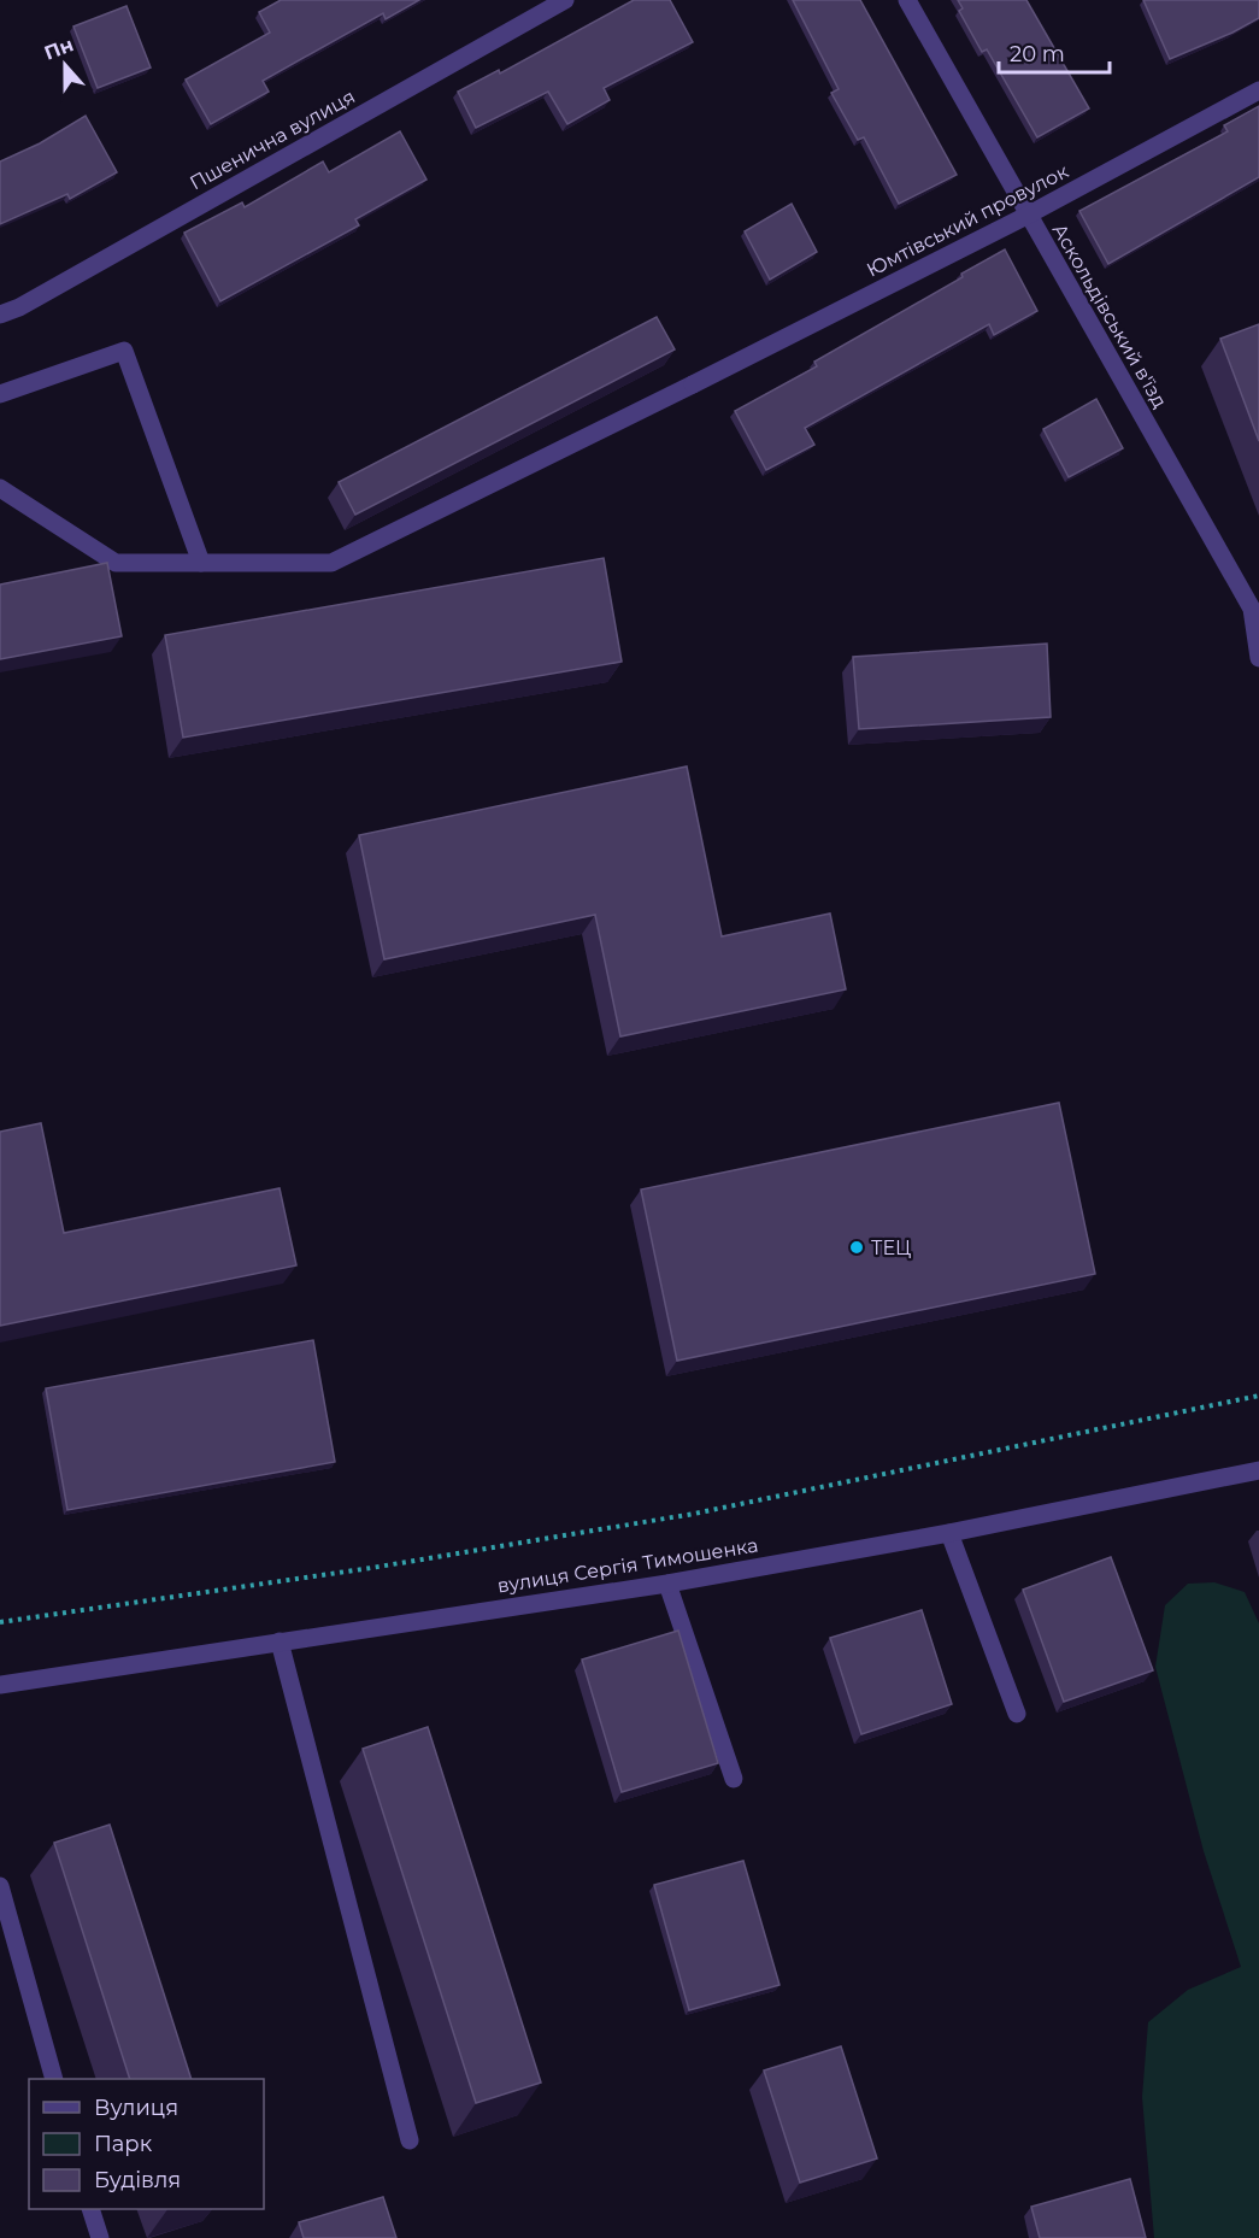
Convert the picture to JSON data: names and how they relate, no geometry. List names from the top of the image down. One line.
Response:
{"streets":{"street":["Пшенична вулиця","Юмтівський провулок","Аскольдівський в'їзд","вулиця Сергія Тимошенка"]},"crossings":[["Юмтівський провулок","Аскольдівський в'їзд"]],"places":["ТЕЦ"],"legend":["Вулиця","Парк","Будівля"],"scale_bar":"20 m","north":"top"}
